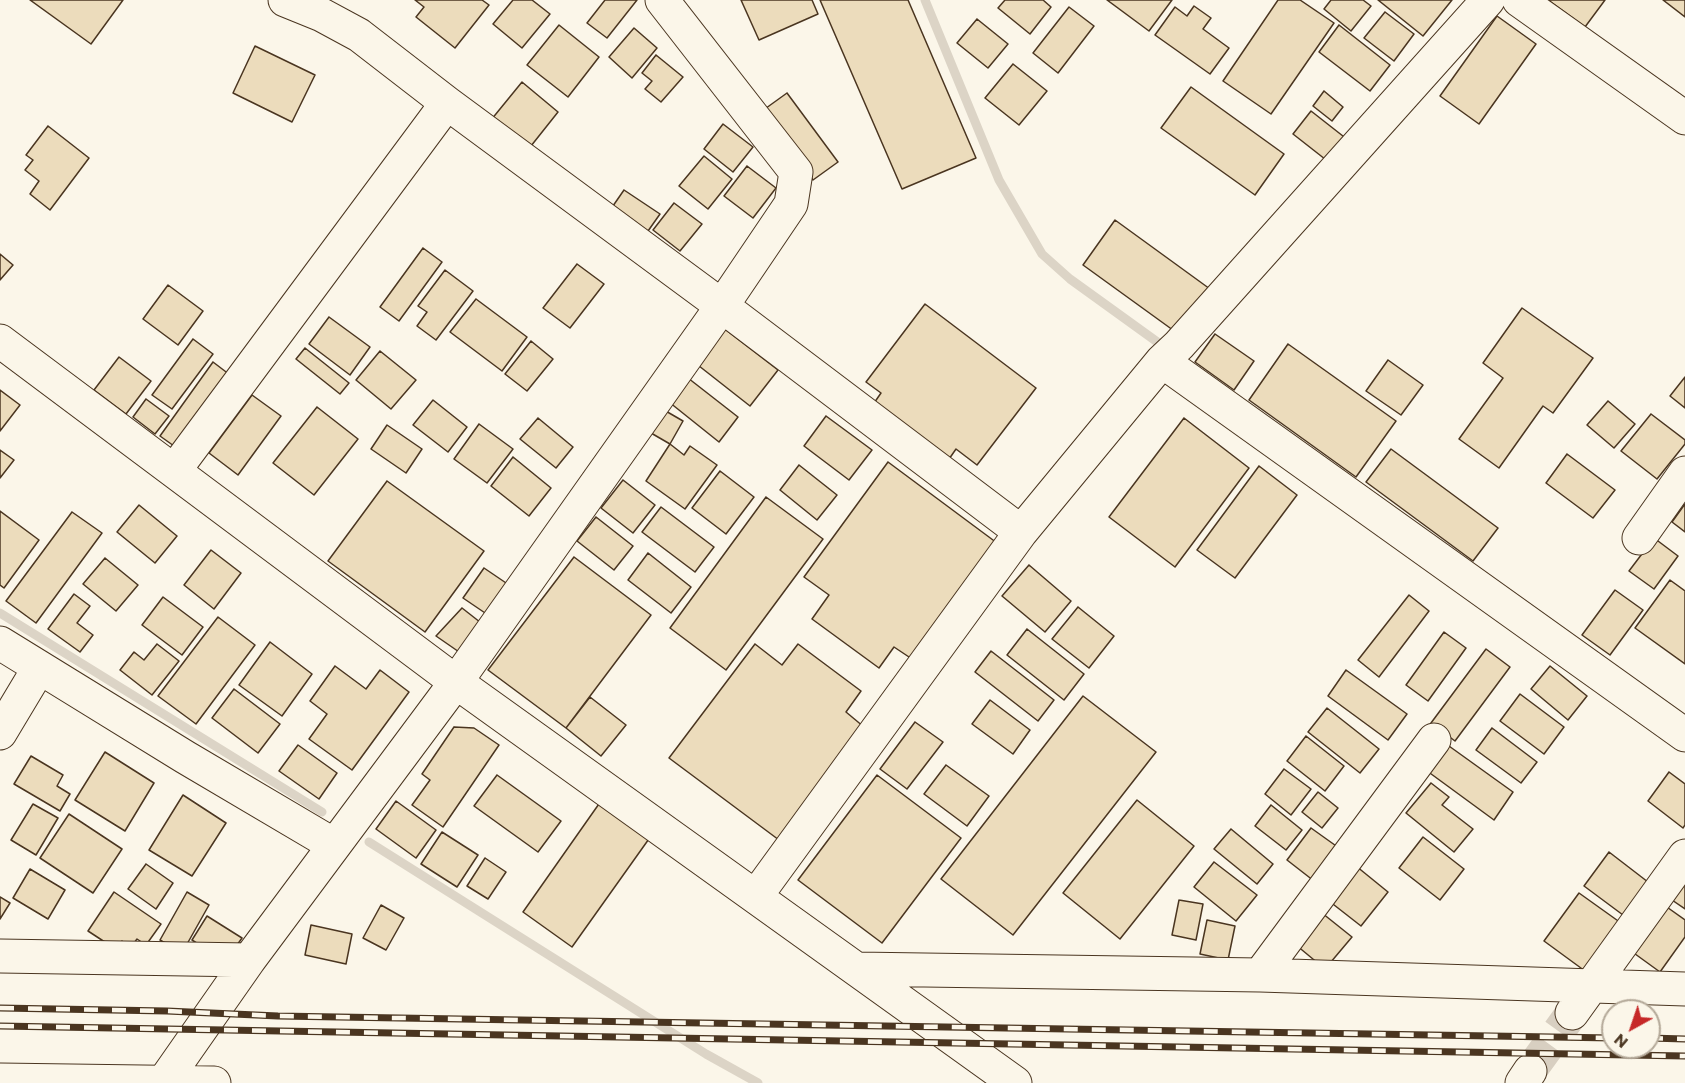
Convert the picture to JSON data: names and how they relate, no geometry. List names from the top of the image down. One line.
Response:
{"north":"bottom left"}
